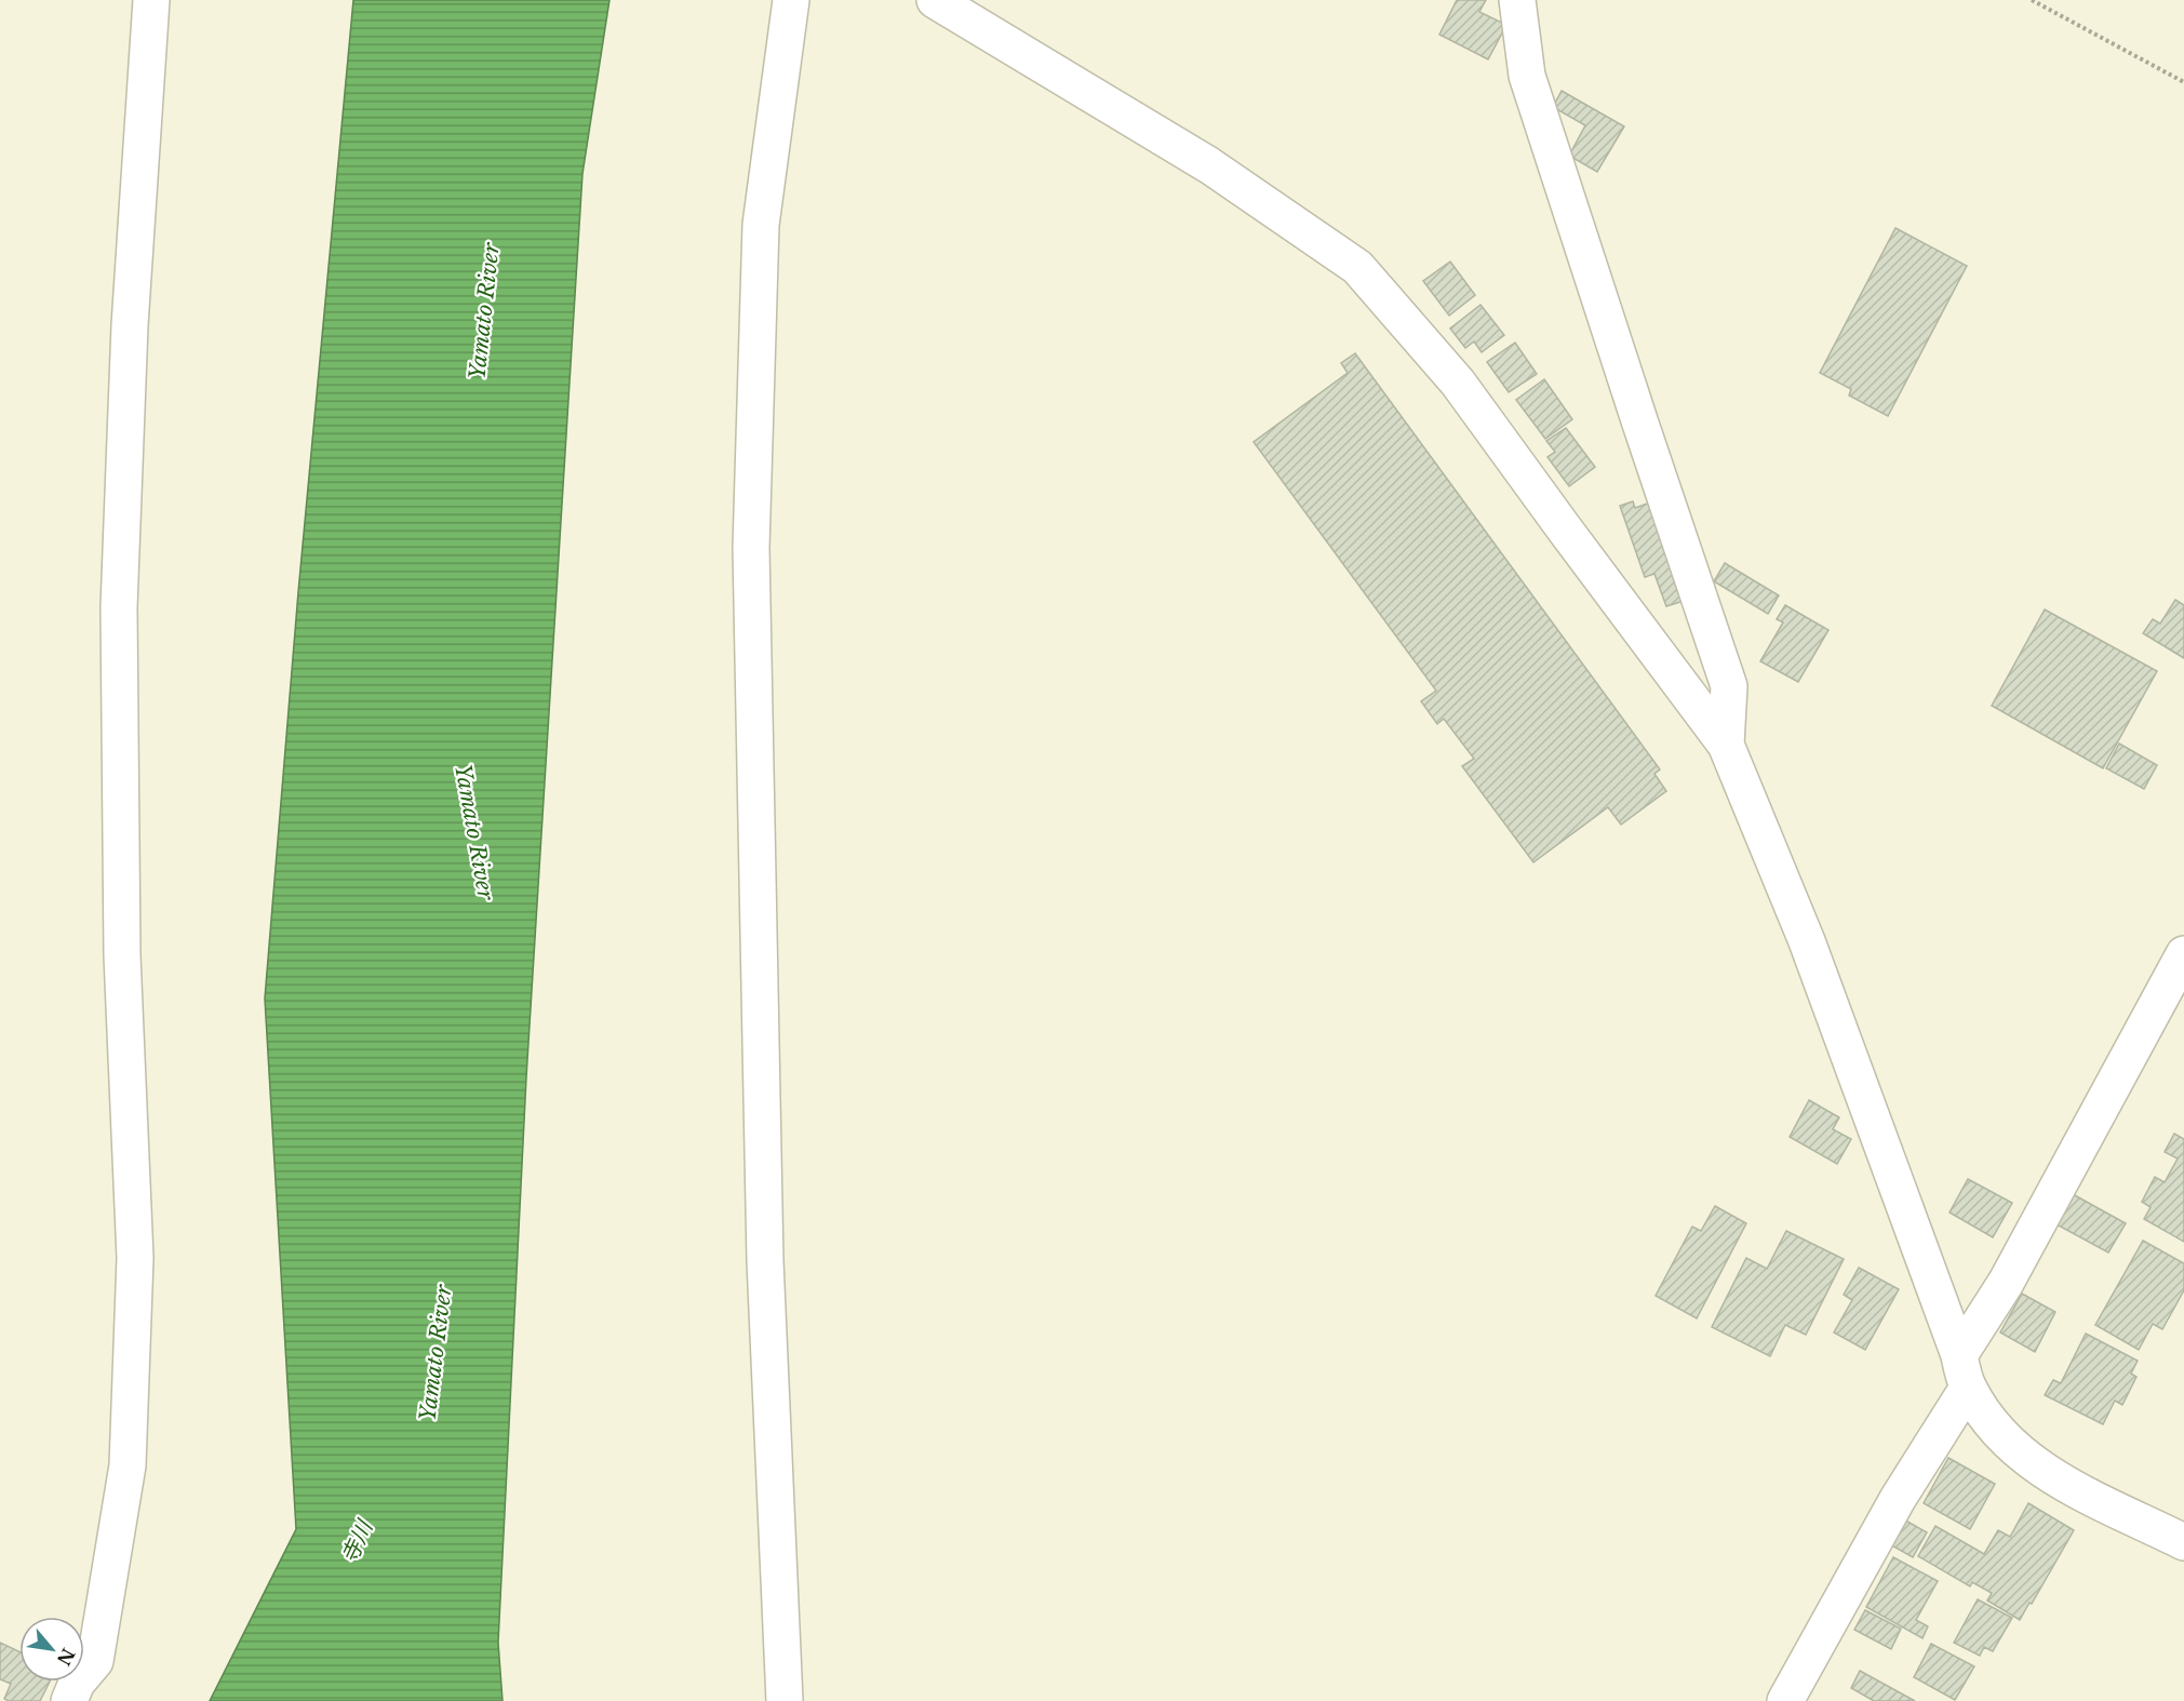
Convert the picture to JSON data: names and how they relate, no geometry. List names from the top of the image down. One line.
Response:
{"water":["Yamato River","寺川"],"north":"bottom right"}
